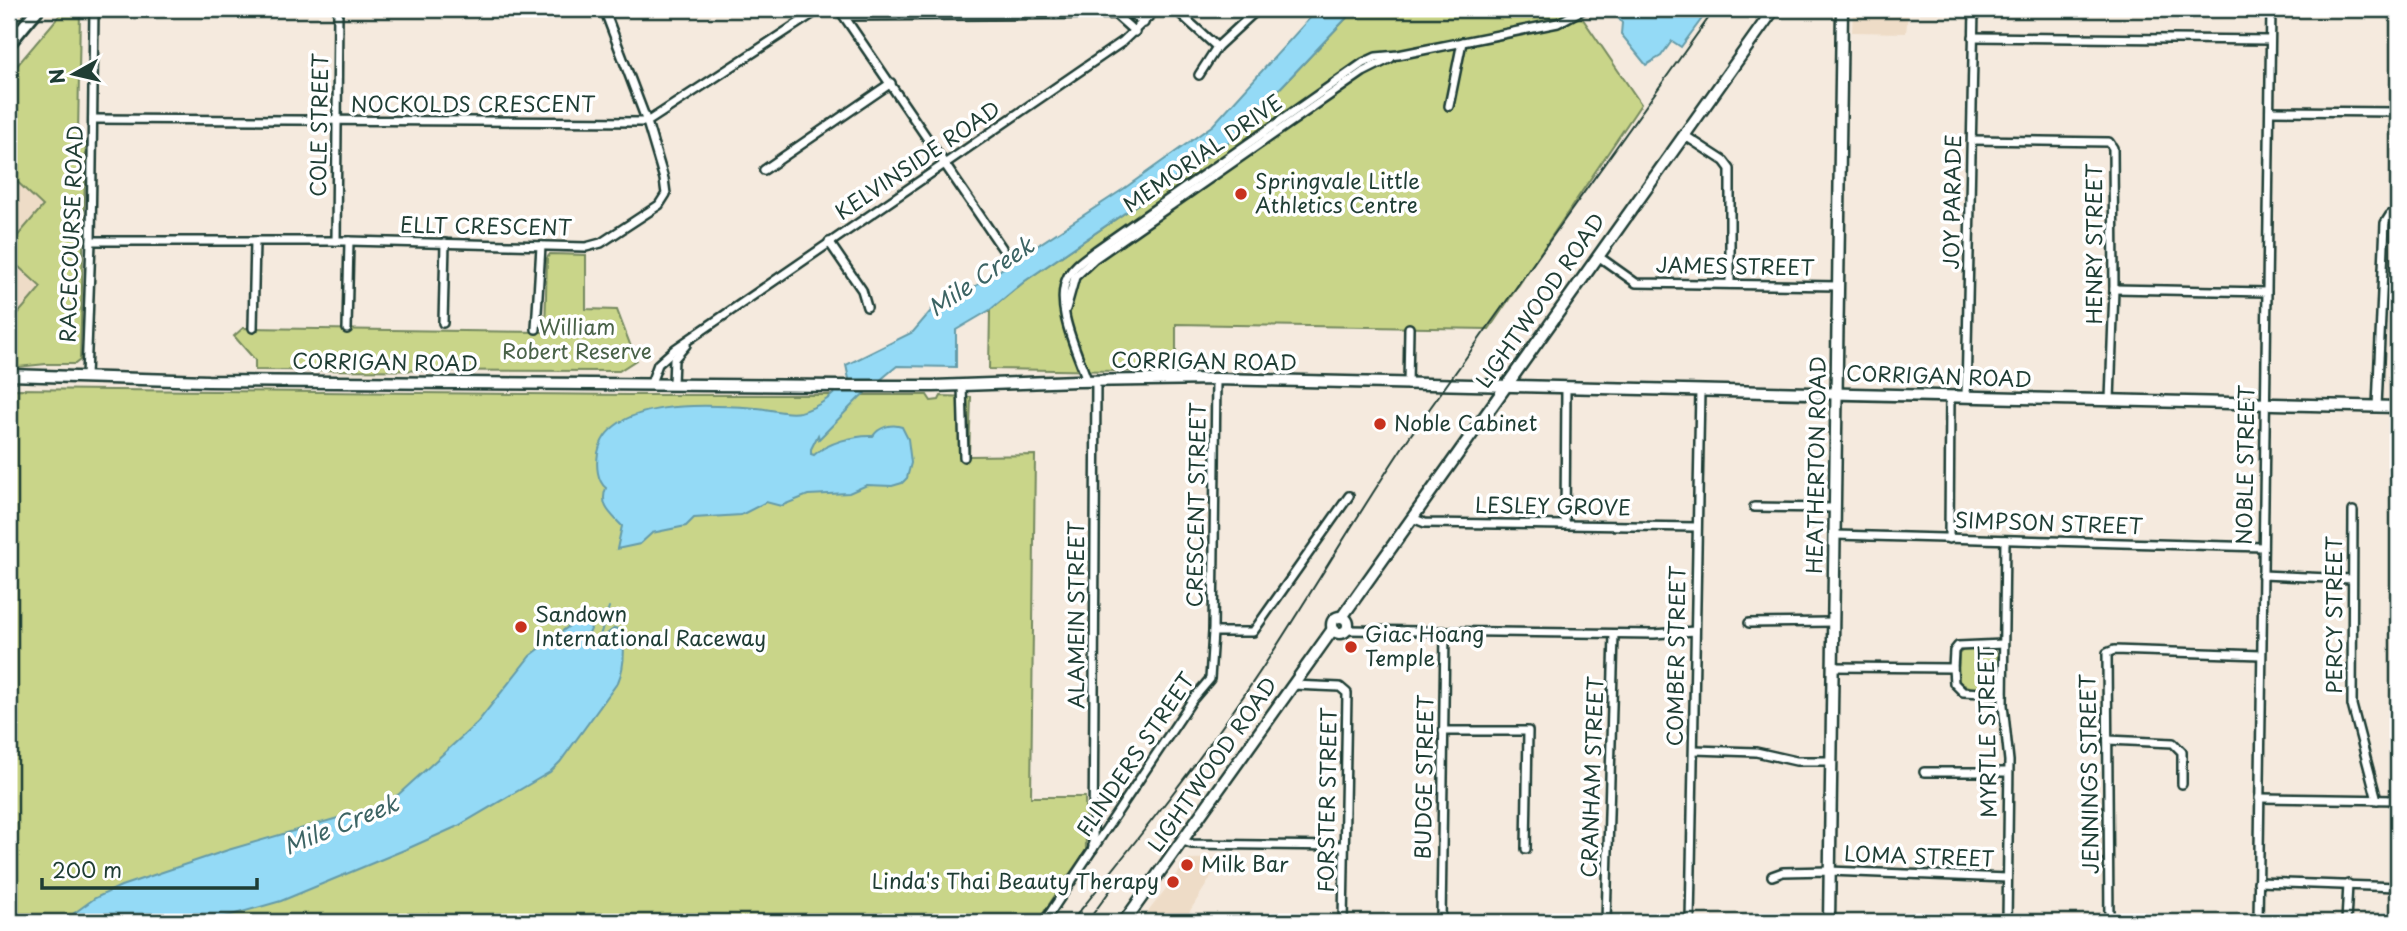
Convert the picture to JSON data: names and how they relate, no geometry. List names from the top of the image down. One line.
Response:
{"streets":{"main road":["LIGHTWOOD ROAD","CORRIGAN ROAD","HEATHERTON ROAD"],"street":["NOCKOLDS CRESCENT","COLE STREET","MEMORIAL DRIVE","KELVINSIDE ROAD","JOY PARADE","ELLT CRESCENT","RACECOURSE ROAD","HENRY STREET","JAMES STREET","NOBLE STREET","CRESCENT STREET","LESLEY GROVE","SIMPSON STREET","ALAMEIN STREET","PERCY STREET","COMBER STREET","MYRTLE STREET","FLINDERS STREET","JENNINGS STREET","BUDGE STREET","CRANHAM STREET","FORSTER STREET","LOMA STREET"]},"crossings":[["NOCKOLDS CRESCENT","COLE STREET"],["NOCKOLDS CRESCENT","ELLT CRESCENT"],["NOCKOLDS CRESCENT","RACECOURSE ROAD"],["COLE STREET","ELLT CRESCENT"],["MEMORIAL DRIVE","CORRIGAN ROAD"],["MEMORIAL DRIVE","ALAMEIN STREET"],["KELVINSIDE ROAD","CORRIGAN ROAD"],["JOY PARADE","HENRY STREET"],["JOY PARADE","CORRIGAN ROAD"],["ELLT CRESCENT","RACECOURSE ROAD"],["RACECOURSE ROAD","CORRIGAN ROAD"],["HENRY STREET","CORRIGAN ROAD"],["JAMES STREET","LIGHTWOOD ROAD"],["JAMES STREET","HEATHERTON ROAD"],["LIGHTWOOD ROAD","CORRIGAN ROAD"],["LIGHTWOOD ROAD","LESLEY GROVE"],["LIGHTWOOD ROAD","FORSTER STREET"],["CORRIGAN ROAD","HEATHERTON ROAD"],["CORRIGAN ROAD","NOBLE STREET"],["CORRIGAN ROAD","CRESCENT STREET"],["CORRIGAN ROAD","ALAMEIN STREET"],["CORRIGAN ROAD","COMBER STREET"],["HEATHERTON ROAD","SIMPSON STREET"],["HEATHERTON ROAD","LOMA STREET"],["NOBLE STREET","SIMPSON STREET"],["NOBLE STREET","JENNINGS STREET"],["CRESCENT STREET","FLINDERS STREET"],["LESLEY GROVE","COMBER STREET"],["SIMPSON STREET","MYRTLE STREET"],["ALAMEIN STREET","FLINDERS STREET"],["MYRTLE STREET","LOMA STREET"]],"water":["Mile Creek"],"parks":["William Robert Reserve"],"places":["Springvale Little Athletics Centre","Noble Cabinet","Sandown International Raceway","Giac Hoang Temple","Milk Bar","Linda's Thai Beauty Therapy"],"scale_bar":"200 m","north":"left"}
